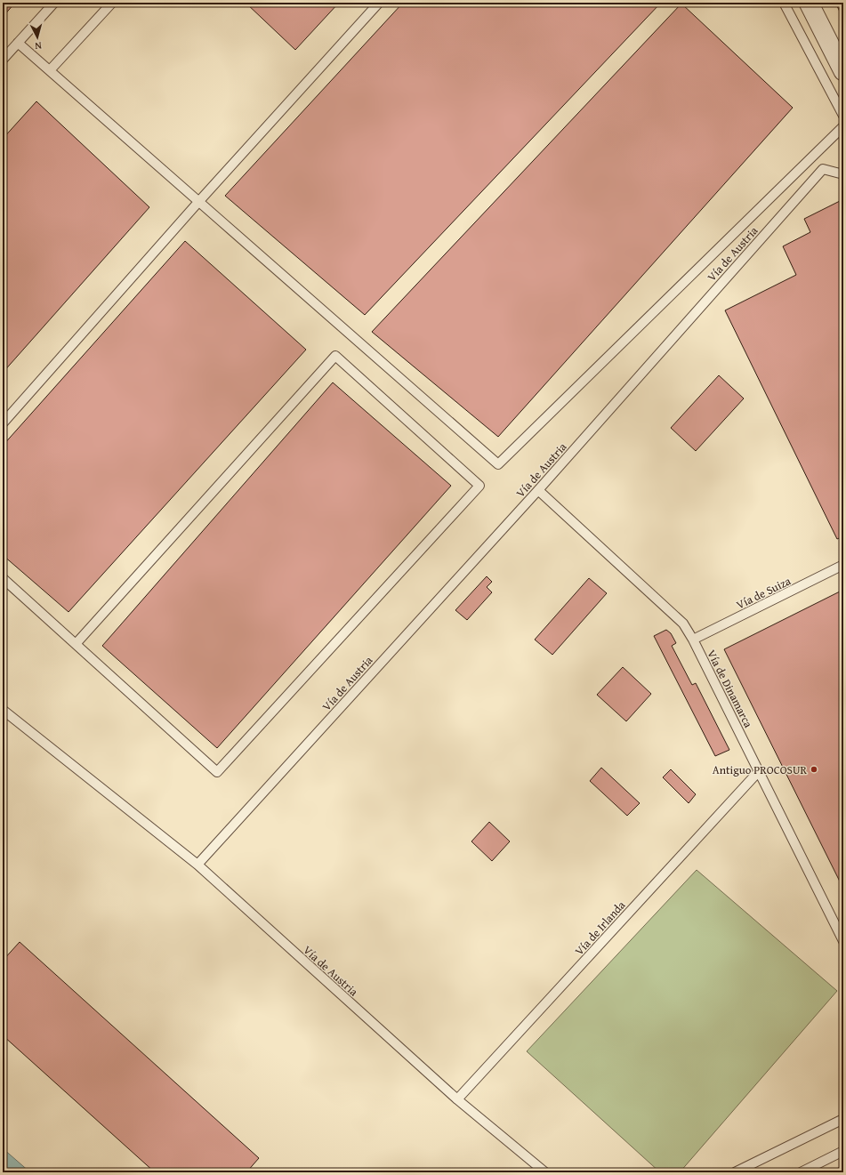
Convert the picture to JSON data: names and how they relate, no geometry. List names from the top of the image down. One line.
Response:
{"streets":{"lane":["Vía de Austria","Vía de Suiza","Vía de Dinamarca","Vía de Irlanda"]},"crossings":[["Vía de Austria","Vía de Dinamarca"],["Vía de Austria","Vía de Irlanda"],["Vía de Suiza","Vía de Dinamarca"],["Vía de Dinamarca","Vía de Irlanda"]],"places":["Antiguo PROCOSUR"],"north":"bottom"}
